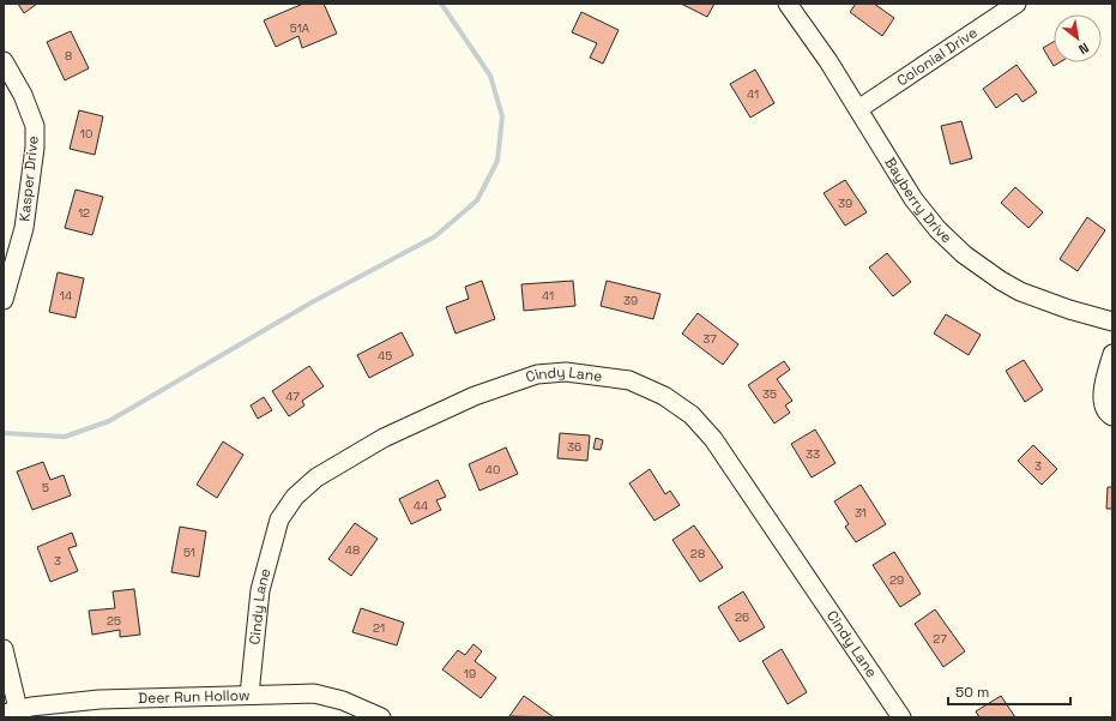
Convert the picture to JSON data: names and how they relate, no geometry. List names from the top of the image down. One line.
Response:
{"streets":{"street":["Colonial Drive","Kasper Drive","Bayberry Drive","Cindy Lane","Deer Run Hollow"]},"crossings":[["Colonial Drive","Bayberry Drive"],["Cindy Lane","Deer Run Hollow"]],"house_numbers":["51A","8","41","10","39","12","14","41","39","37","45","35","47","36","33","3","40","5","44","31","48","51","28","3","29","26","25","21","27","19"],"scale_bar":"50 m","north":"bottom right"}
